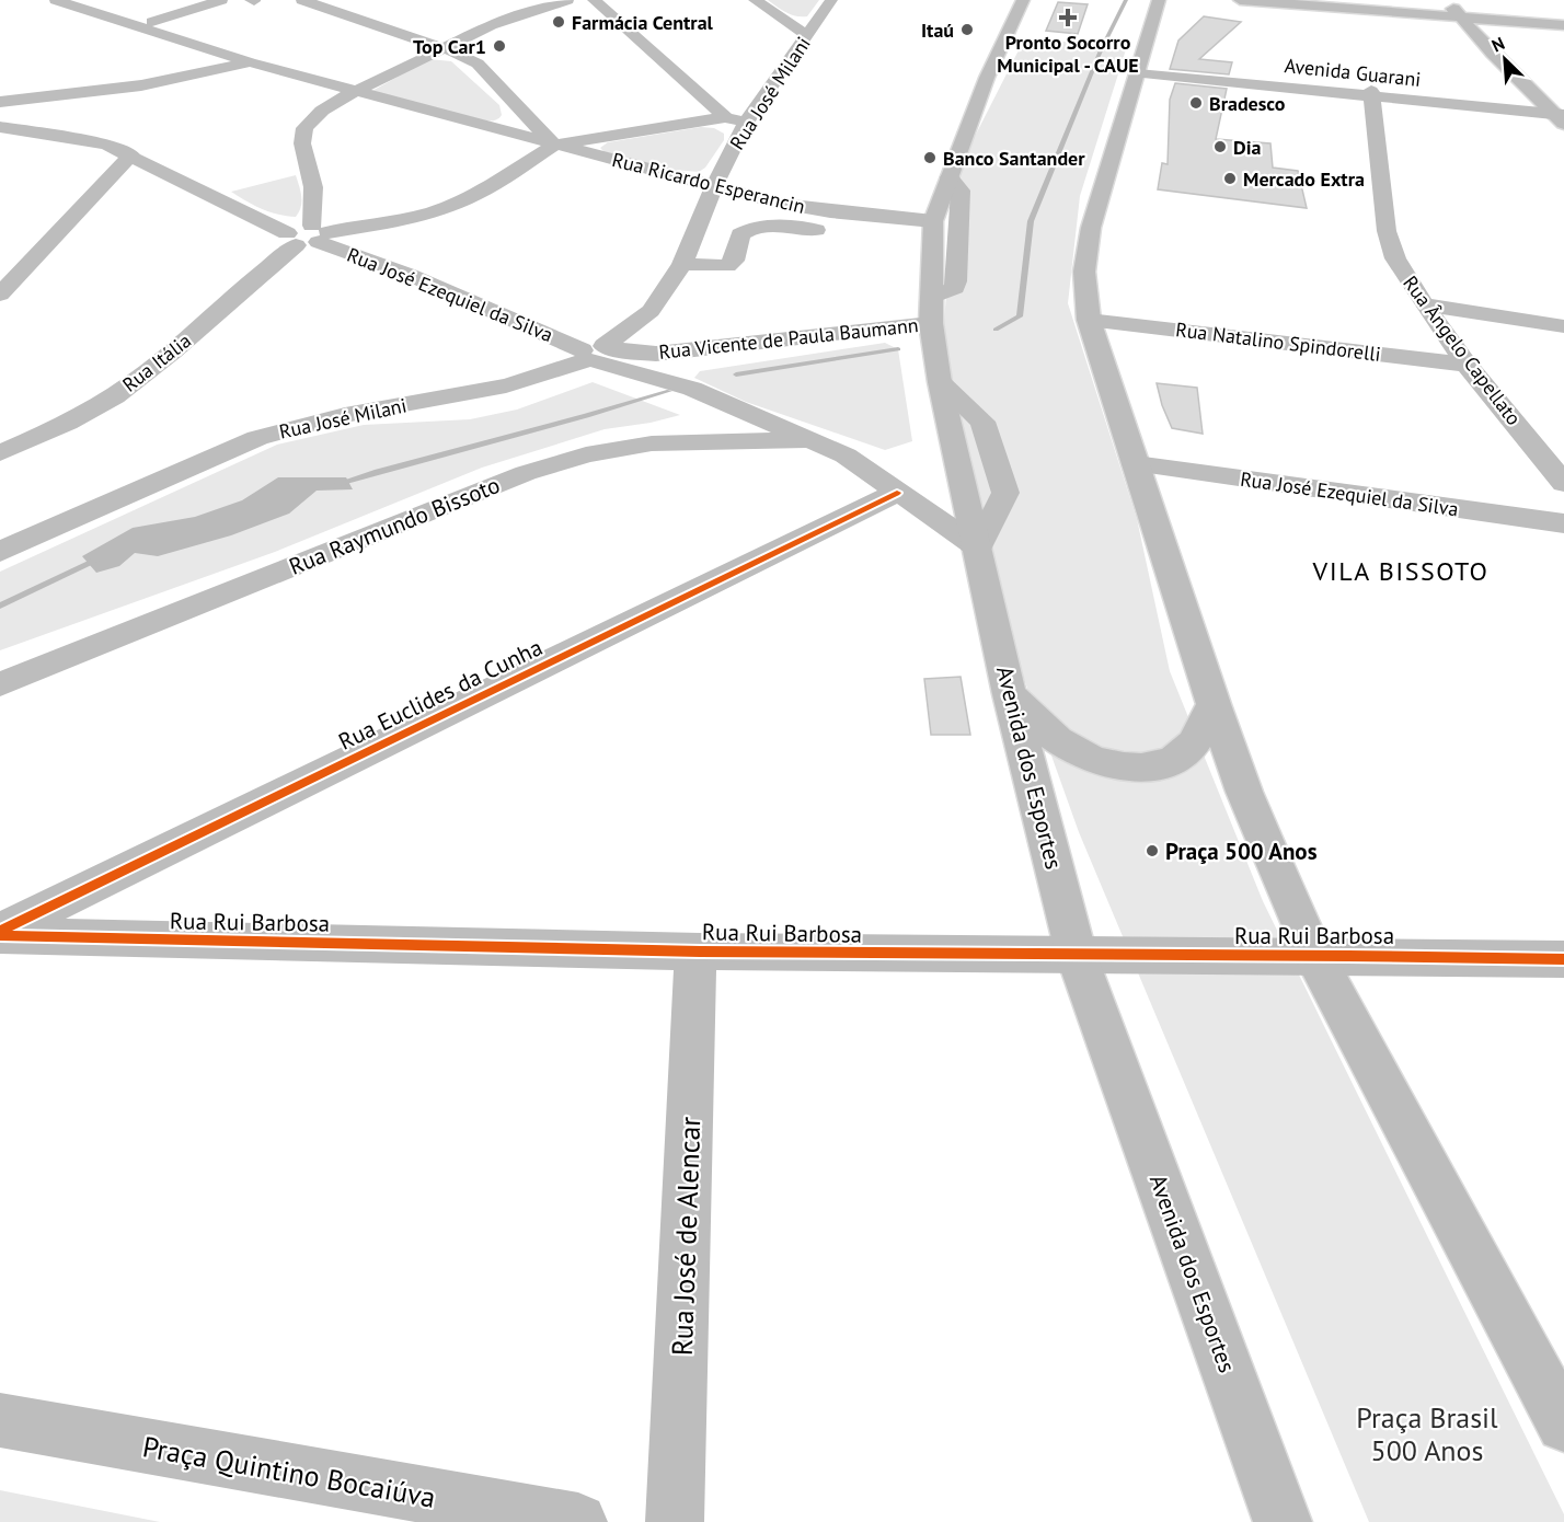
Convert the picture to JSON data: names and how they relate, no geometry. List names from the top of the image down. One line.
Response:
{"streets":{"street":["Avenida Guarani","Rua José Milani","Rua Ricardo Esperancin","Rua José Ezequiel da Silva","Rua Vicente de Paula Baumann","Rua Natalino Spindorelli","Rua Ângelo Capellato","Rua Itália","Rua Raymundo Bissoto","Rua Euclides da Cunha","Avenida dos Esportes","Rua Rui Barbosa","Rua José de Alencar","Praça Quintino Bocaiúva"]},"crossings":[["Avenida Guarani","Rua Ângelo Capellato"],["Rua José Milani","Rua Ricardo Esperancin"],["Rua José Milani","Rua José Ezequiel da Silva"],["Rua José Milani","Rua Vicente de Paula Baumann"],["Rua Ricardo Esperancin","Avenida dos Esportes"],["Rua José Ezequiel da Silva","Rua Vicente de Paula Baumann"],["Rua José Ezequiel da Silva","Rua Itália"],["Rua José Ezequiel da Silva","Rua Raymundo Bissoto"],["Rua José Ezequiel da Silva","Rua Euclides da Cunha"],["Rua José Ezequiel da Silva","Avenida dos Esportes"],["Rua Vicente de Paula Baumann","Avenida dos Esportes"],["Rua Natalino Spindorelli","Rua Ângelo Capellato"],["Rua Euclides da Cunha","Rua Rui Barbosa"],["Avenida dos Esportes","Rua Rui Barbosa"],["Rua Rui Barbosa","Rua José de Alencar"]],"districts":["VILA BISSOTO"],"parks":["Praça Brasil 500 Anos"],"places":{"health":["Pronto Socorro Municipal - CAUE"],"other":["Farmácia Central","Itaú","Top Car1","Bradesco","Dia","Banco Santander","Mercado Extra","Praça 500 Anos"]},"north":"top left"}
